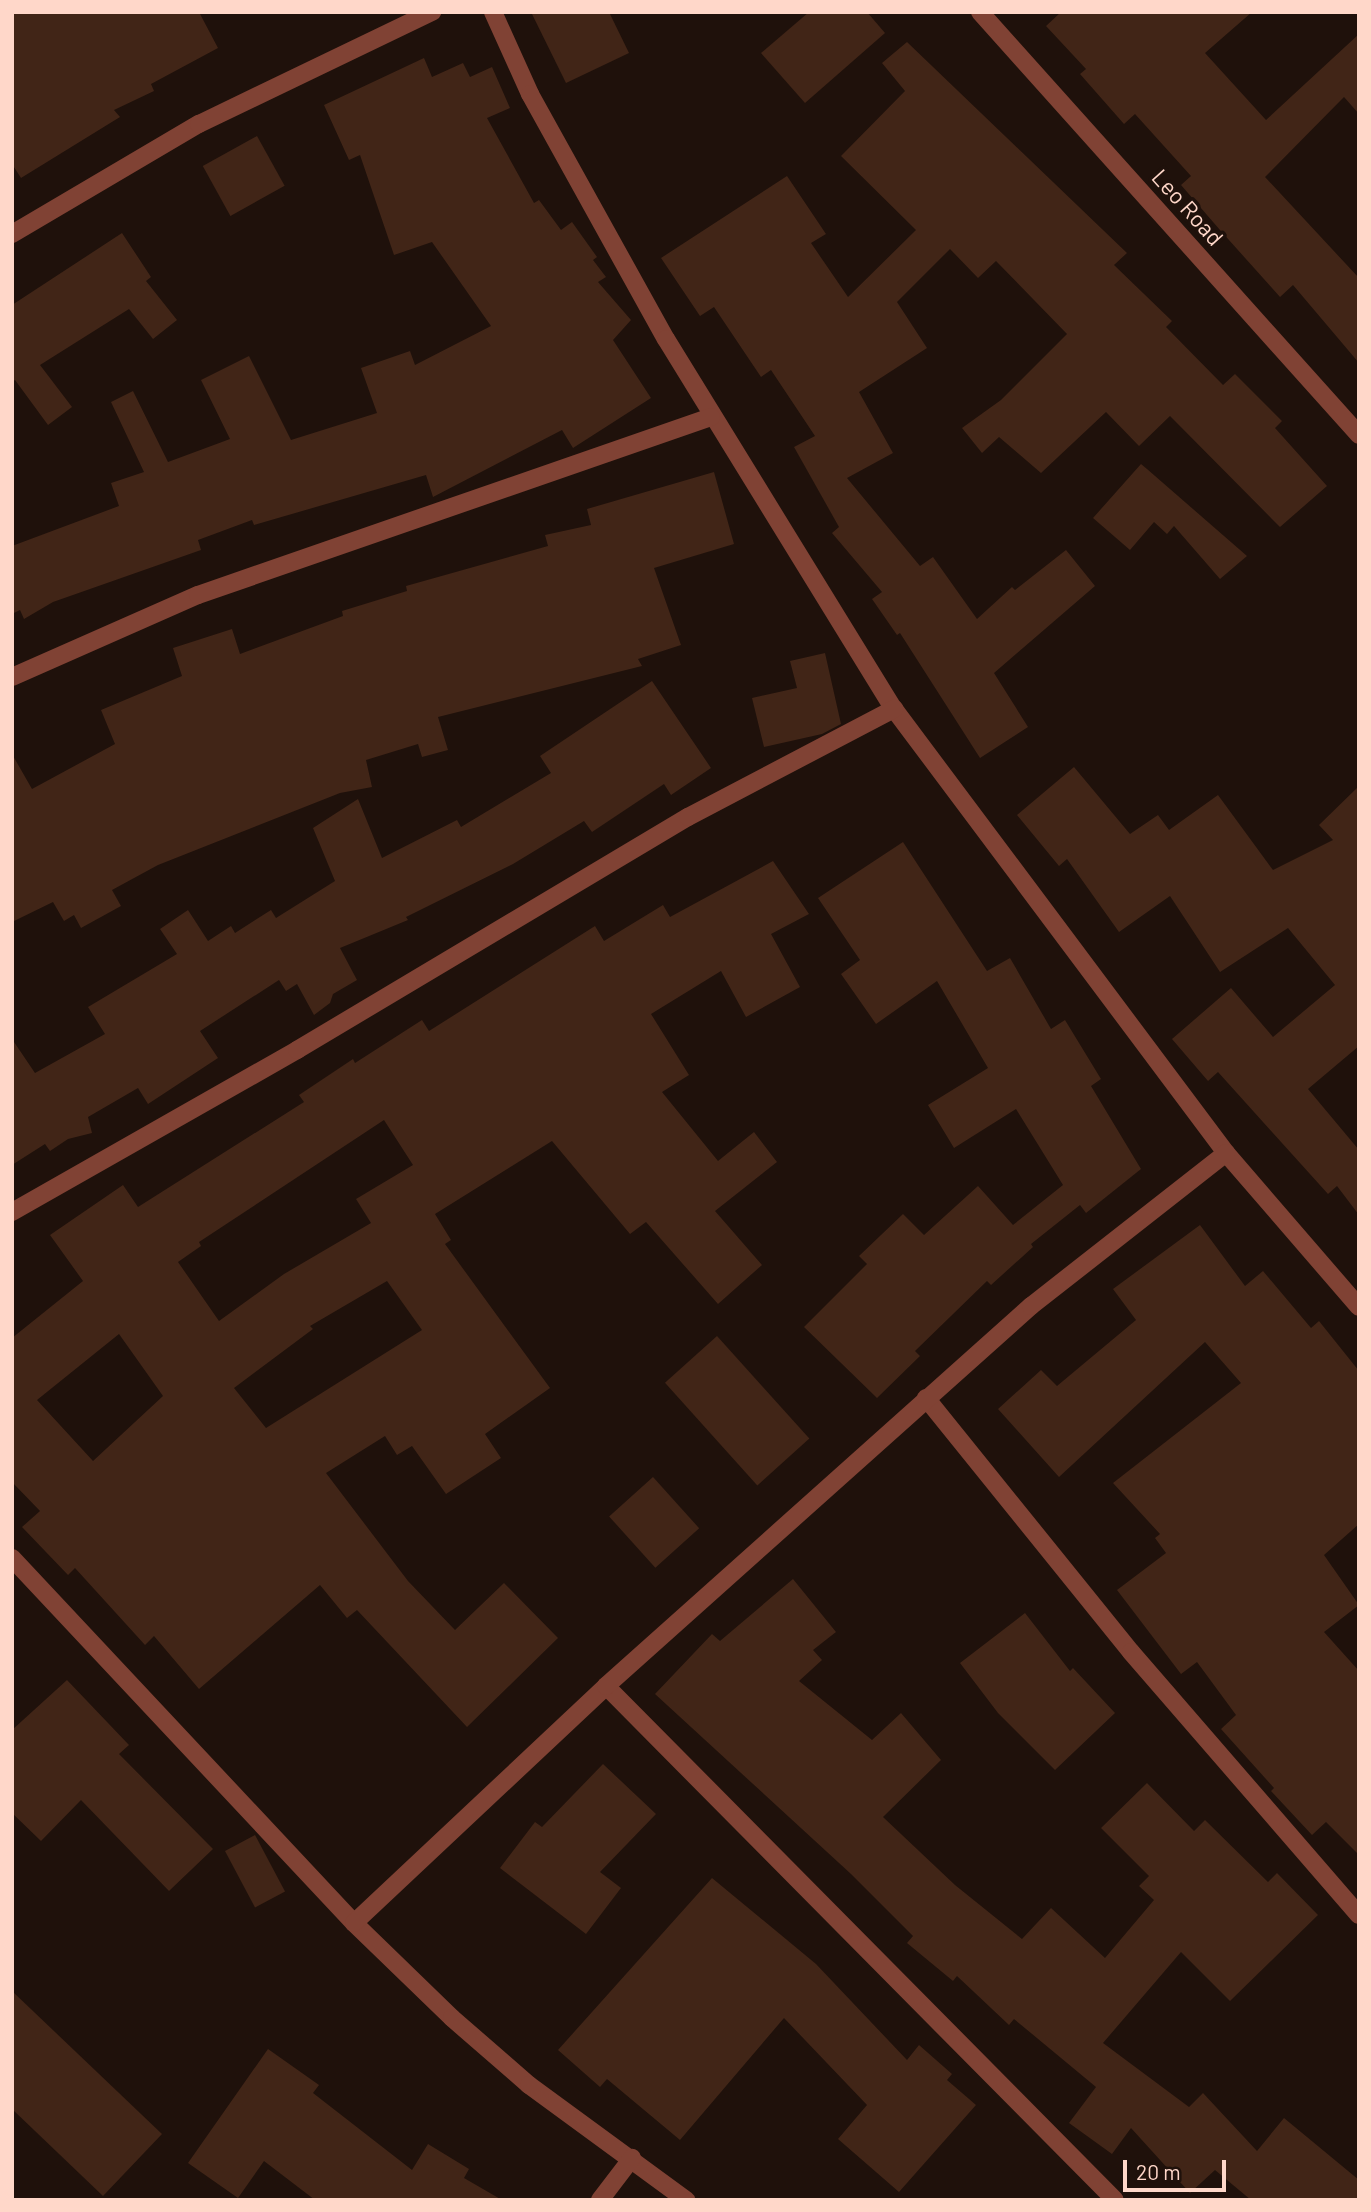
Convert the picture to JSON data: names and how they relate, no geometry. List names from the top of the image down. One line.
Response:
{"streets":{"street":["Leo Road"]},"scale_bar":"20 m"}
